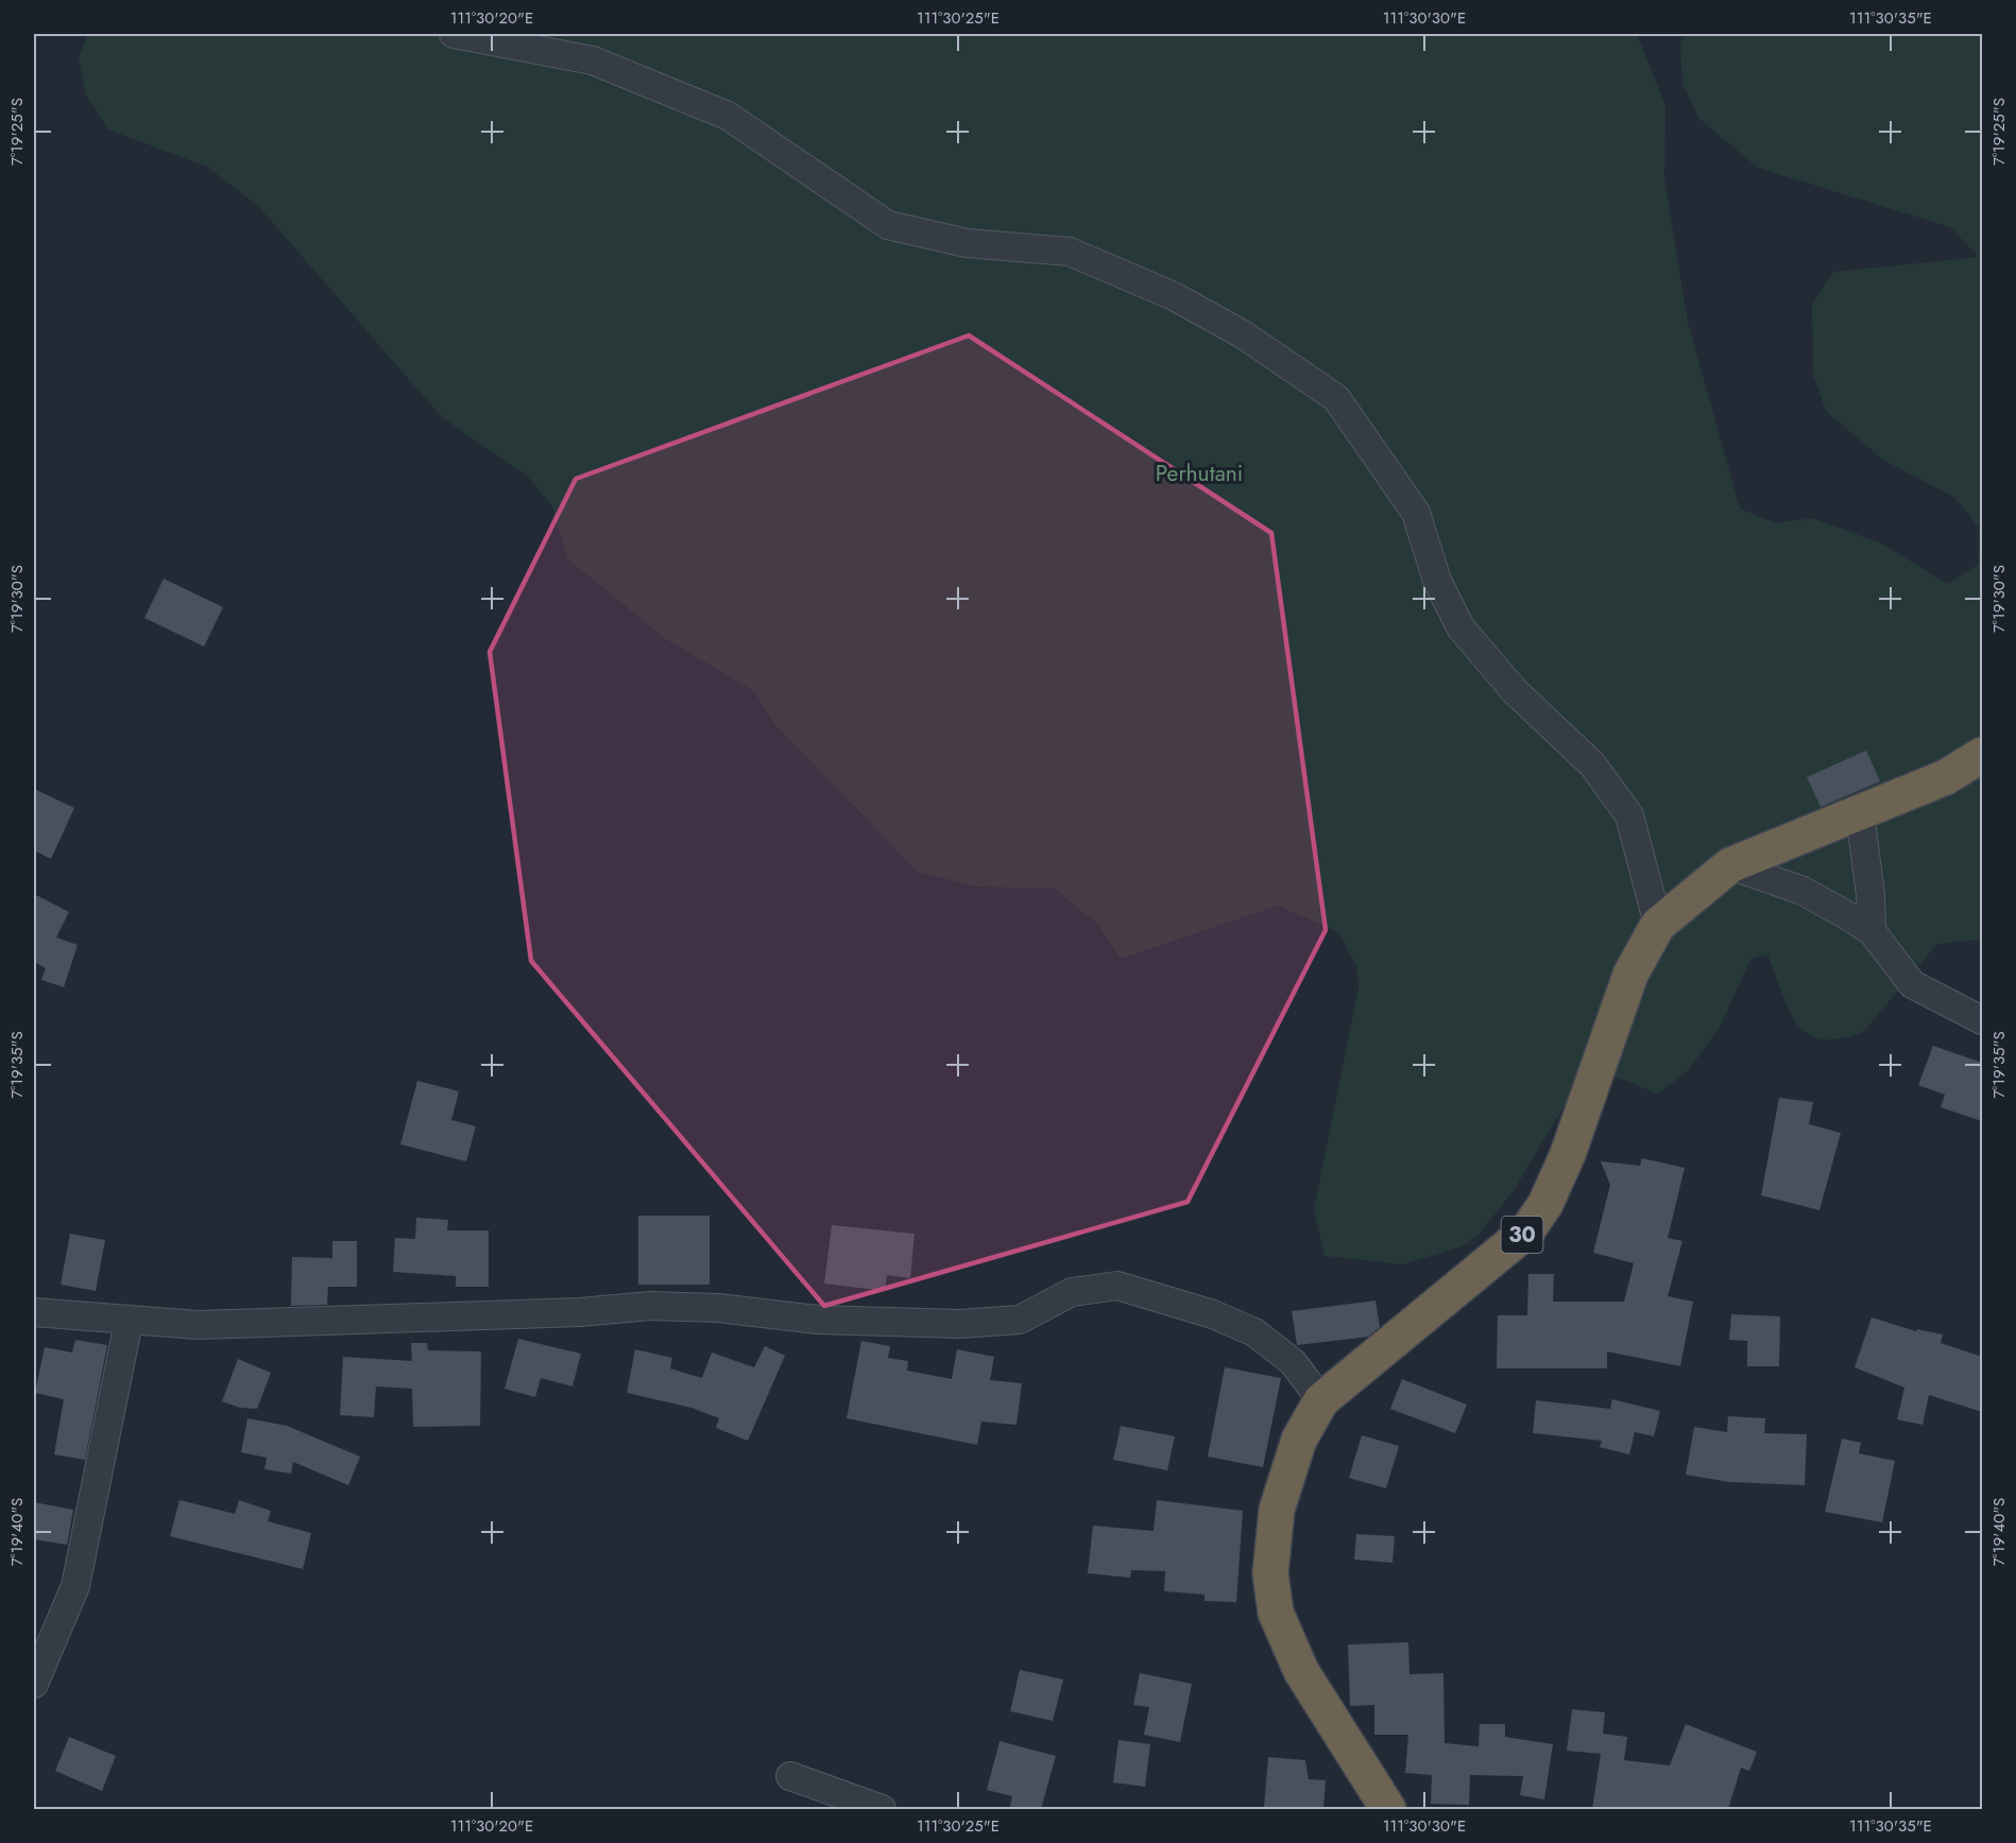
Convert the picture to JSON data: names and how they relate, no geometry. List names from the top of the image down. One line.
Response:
{"streets":{"highway":["30"]},"parks":["Perhutani"],"coordinates":["111°30'20\"E","111°30'25\"E","111°30'30\"E","111°30'35\"E","7°19'25\"S","7°19'30\"S","7°19'35\"S","7°19'40\"S"]}
